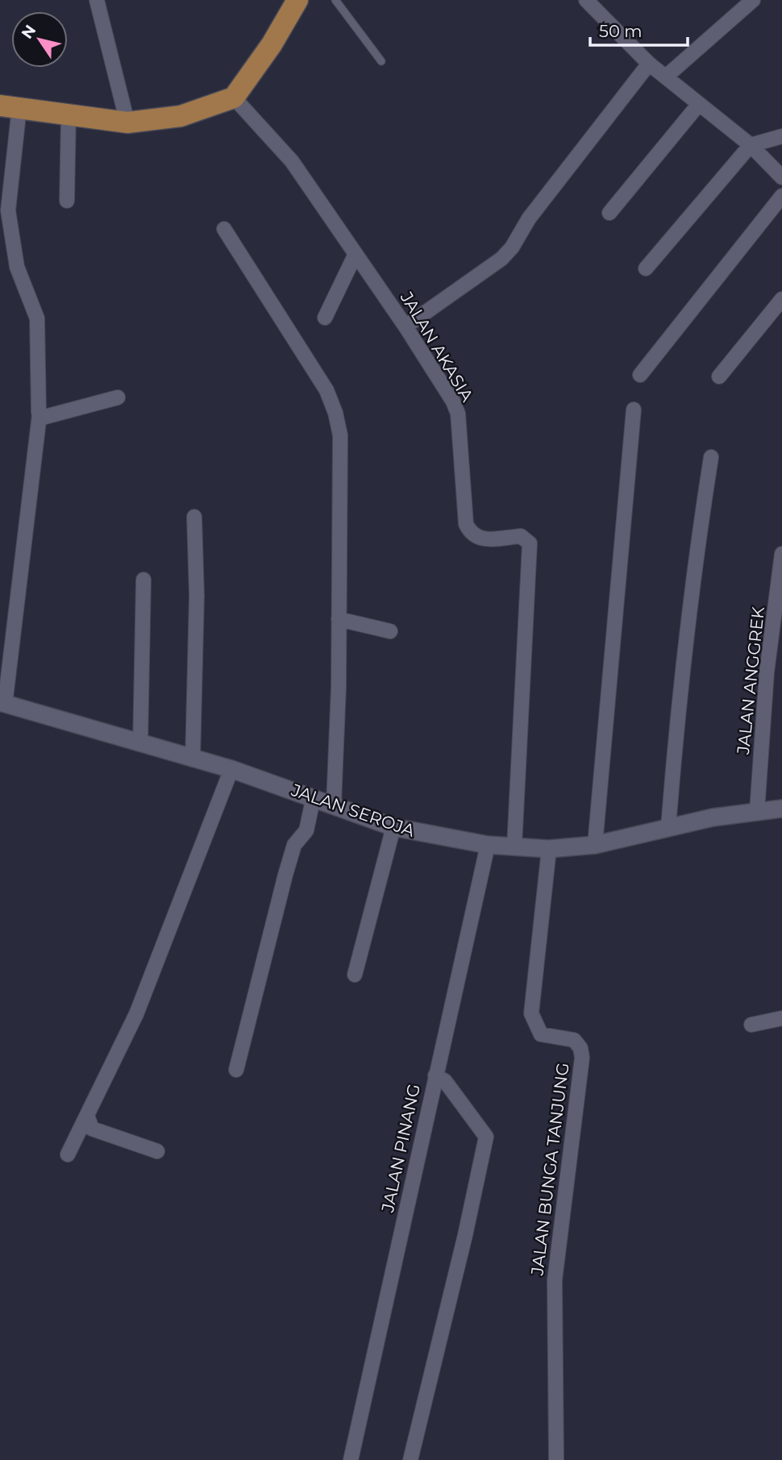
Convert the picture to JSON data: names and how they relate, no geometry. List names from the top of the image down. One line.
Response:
{"streets":{"street":["JALAN AKASIA","JALAN ANGGREK","JALAN SEROJA","JALAN PINANG","JALAN BUNGA TANJUNG"]},"crossings":[["JALAN AKASIA","JALAN SEROJA"],["JALAN ANGGREK","JALAN SEROJA"],["JALAN SEROJA","JALAN PINANG"],["JALAN SEROJA","JALAN BUNGA TANJUNG"]],"scale_bar":"50 m","north":"top left"}
